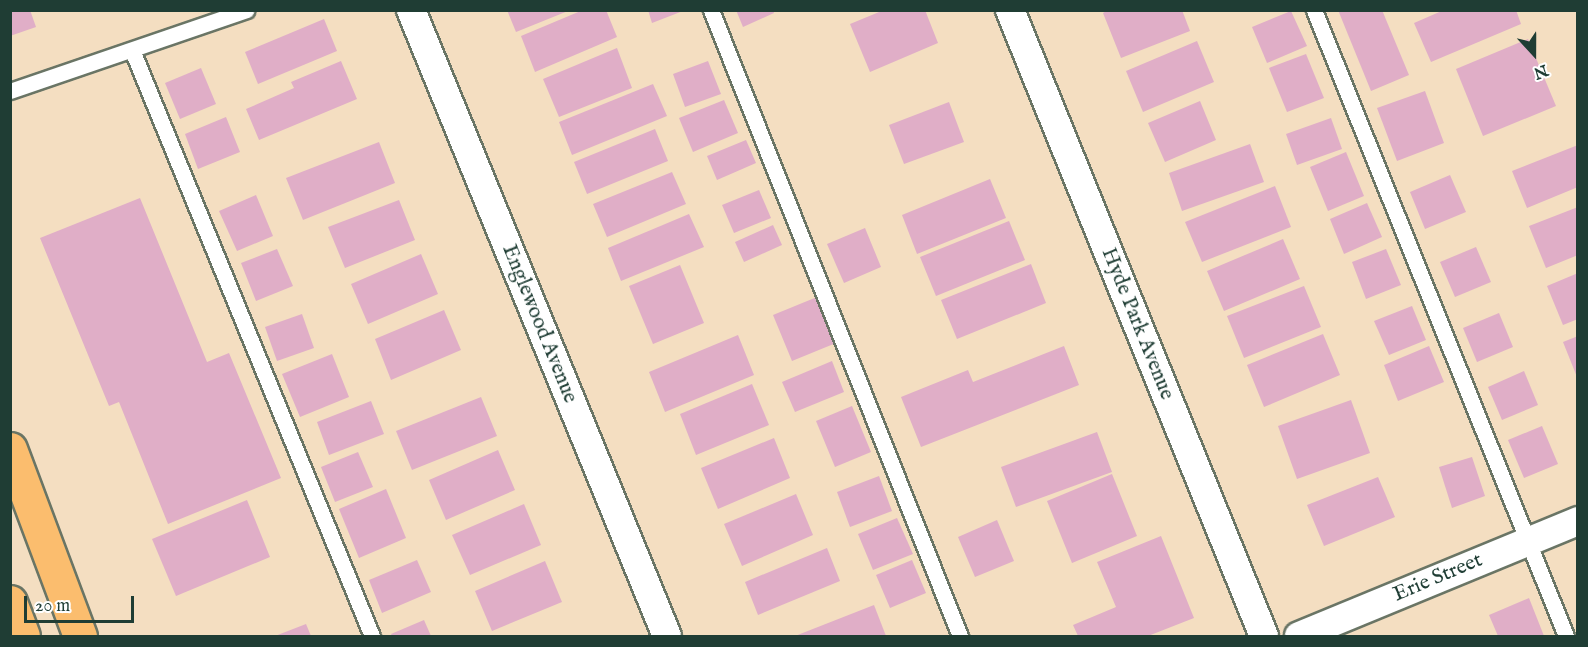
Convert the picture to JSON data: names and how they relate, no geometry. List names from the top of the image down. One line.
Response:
{"streets":{"street":["Englewood Avenue","Hyde Park Avenue","Erie Street"]},"scale_bar":"20 m","north":"bottom"}
